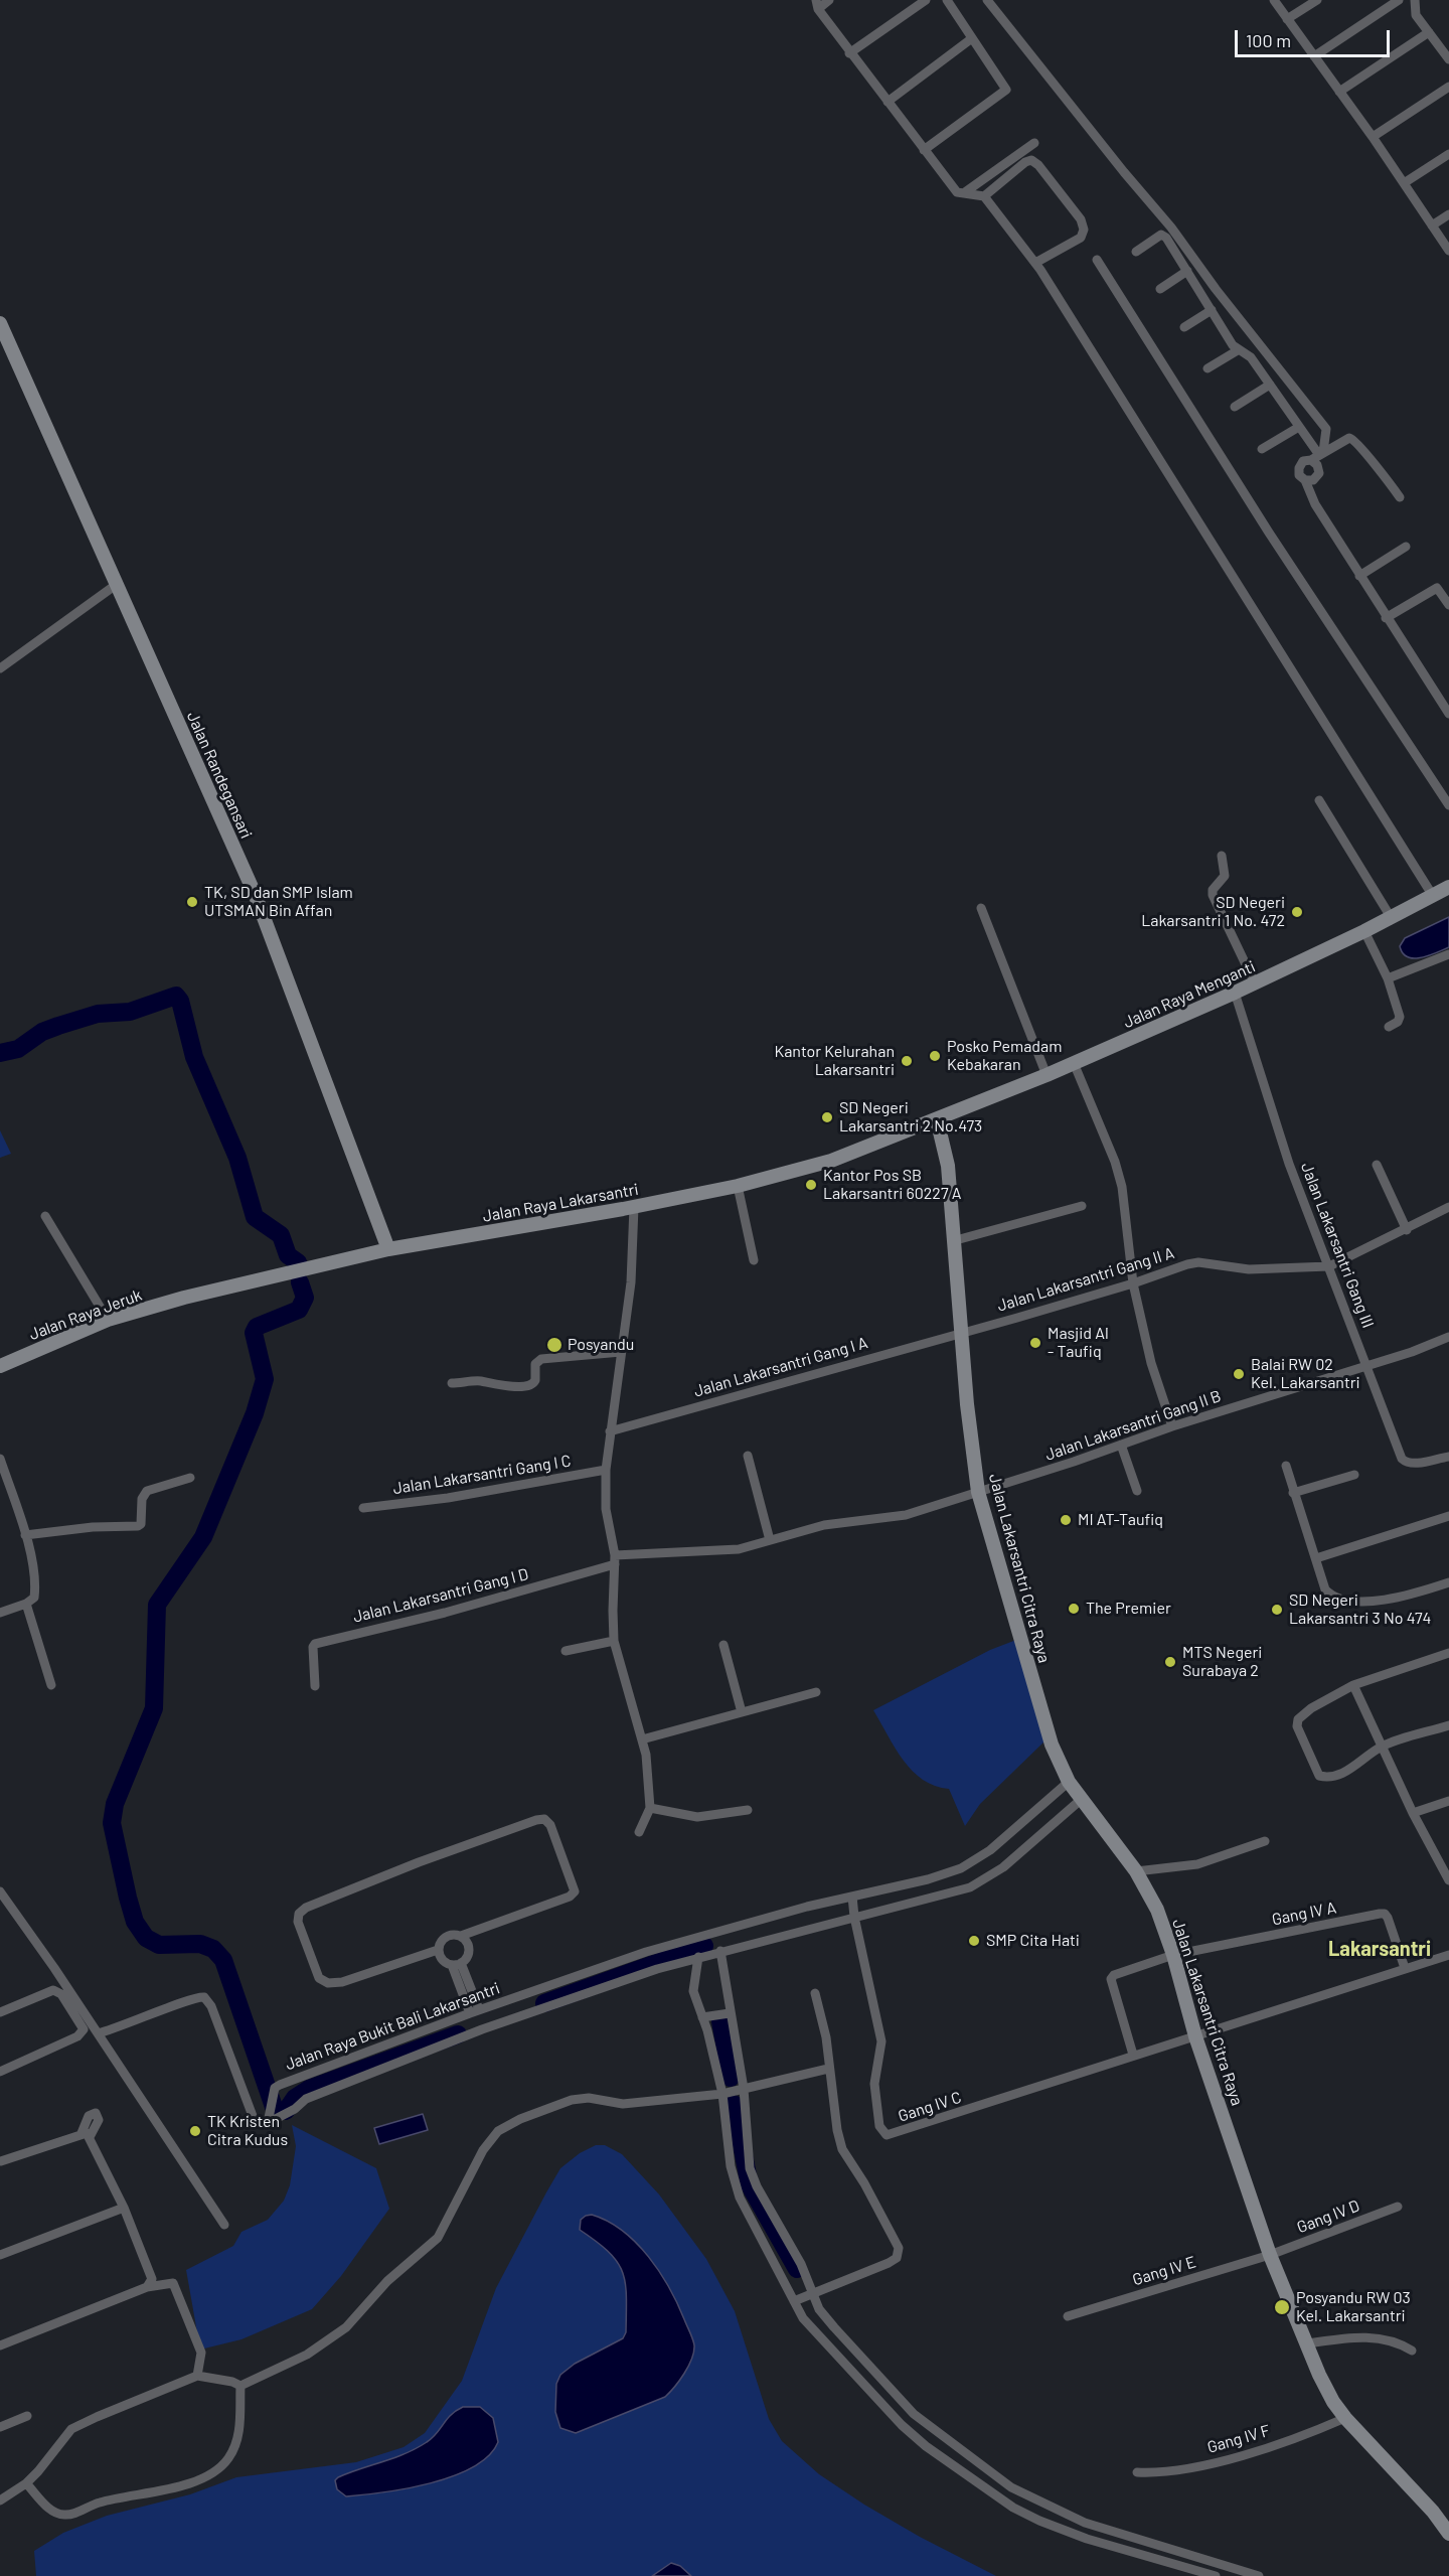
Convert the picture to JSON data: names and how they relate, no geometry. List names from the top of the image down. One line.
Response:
{"streets":{"street":["Jalan Randegansari","Jalan Raya Menganti","Jalan Raya Lakarsantri","Jalan Lakarsantri Gang III","Jalan Lakarsantri Gang II A","Jalan Raya Jeruk","Jalan Lakarsantri Gang I A","Jalan Lakarsantri Gang II B","Jalan Lakarsantri Gang I C","Jalan Lakarsantri Citra Raya","Jalan Lakarsantri Gang I D","Gang IV A","Jalan Raya Bukit Bali Lakarsantri","Gang IV C","Gang IV D","Gang IV E","Gang IV F"]},"crossings":[["Jalan Randegansari","Jalan Raya Lakarsantri"],["Jalan Raya Menganti","Jalan Raya Lakarsantri"],["Jalan Raya Menganti","Jalan Lakarsantri Gang III"],["Jalan Raya Menganti","Jalan Lakarsantri Citra Raya"],["Jalan Raya Lakarsantri","Jalan Raya Jeruk"],["Jalan Raya Lakarsantri","Jalan Lakarsantri Citra Raya"],["Jalan Lakarsantri Gang III","Jalan Lakarsantri Gang II A"],["Jalan Lakarsantri Gang III","Jalan Lakarsantri Gang II B"],["Jalan Lakarsantri Gang II A","Jalan Lakarsantri Gang I A"],["Jalan Lakarsantri Gang II A","Jalan Lakarsantri Citra Raya"],["Jalan Lakarsantri Gang I A","Jalan Lakarsantri Citra Raya"],["Jalan Lakarsantri Gang II B","Jalan Lakarsantri Citra Raya"],["Jalan Lakarsantri Gang II B","Jalan Lakarsantri Gang I D"],["Jalan Lakarsantri Citra Raya","Gang IV A"],["Jalan Lakarsantri Citra Raya","Jalan Raya Bukit Bali Lakarsantri"],["Jalan Lakarsantri Citra Raya","Gang IV C"],["Jalan Lakarsantri Citra Raya","Gang IV D"],["Jalan Lakarsantri Citra Raya","Gang IV E"],["Jalan Lakarsantri Citra Raya","Gang IV F"],["Gang IV A","Gang IV C"],["Jalan Raya Bukit Bali Lakarsantri","Gang IV C"],["Gang IV D","Gang IV E"]],"districts":["Lakarsantri"],"places":["TK, SD dan SMP Islam UTSMAN Bin Affan","SD Negeri Lakarsantri 1 No. 472","Posko Pemadam Kebakaran","Kantor Kelurahan Lakarsantri","SD Negeri Lakarsantri 2 No.473","Kantor Pos SB Lakarsantri 60227 A","Masjid Al - Taufiq","Posyandu","Balai RW 02 Kel. Lakarsantri","MI AT-Taufiq","The Premier","SD Negeri Lakarsantri 3 No 474","MTS Negeri Surabaya 2","SMP Cita Hati","TK Kristen Citra Kudus","Posyandu RW 03 Kel. Lakarsantri"],"scale_bar":"100 m"}
